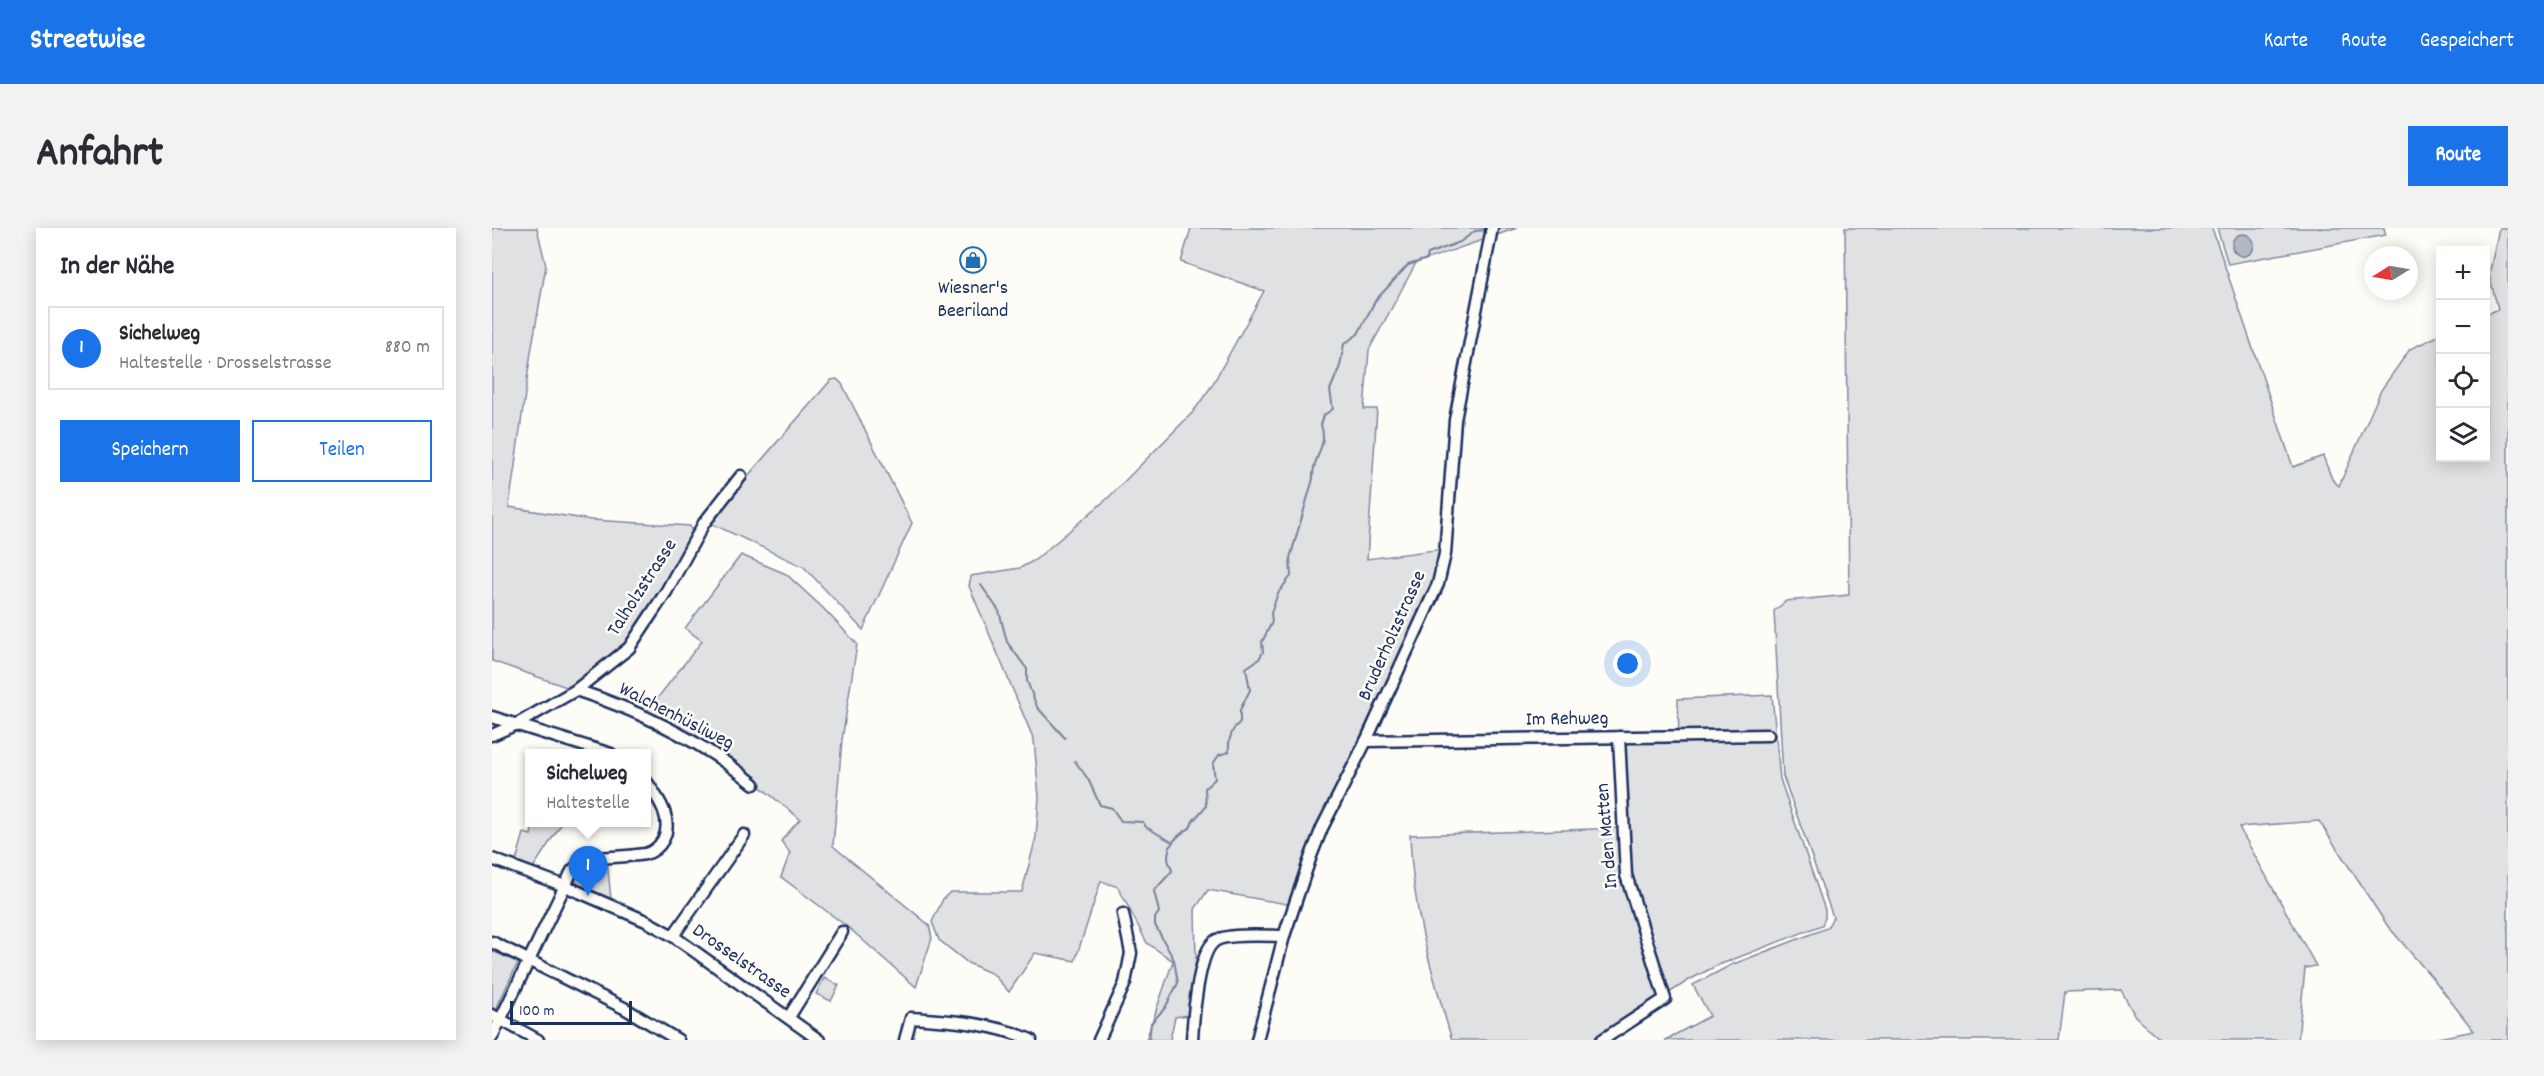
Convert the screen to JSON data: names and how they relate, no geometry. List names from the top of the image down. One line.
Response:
{"streets":{"street":["Talholzstrasse","Bruderholzstrasse","Walchenhüsliweg","Im Rehweg","In den Matten","Drosselstrasse"]},"crossings":[["Talholzstrasse","Walchenhüsliweg"],["Bruderholzstrasse","Im Rehweg"],["Im Rehweg","In den Matten"]],"places":{"shop":["Wiesner's Beeriland"]},"scale_bar":"100 m","north":"left","page":{"header":"Streetwise","nav":["Karte","Route","Gespeichert"],"title":"Anfahrt","buttons":["Route",["Speichern","Teilen"]],"heading":"In der Nähe","map_buttons":["+","−"],"list":[{"mark":"1","name":"Sichelweg","note":"Haltestelle · Drosselstrasse","value":"880 m"}],"popup":["Sichelweg","Haltestelle"],"pins":"1","scale":"100 m"}}
